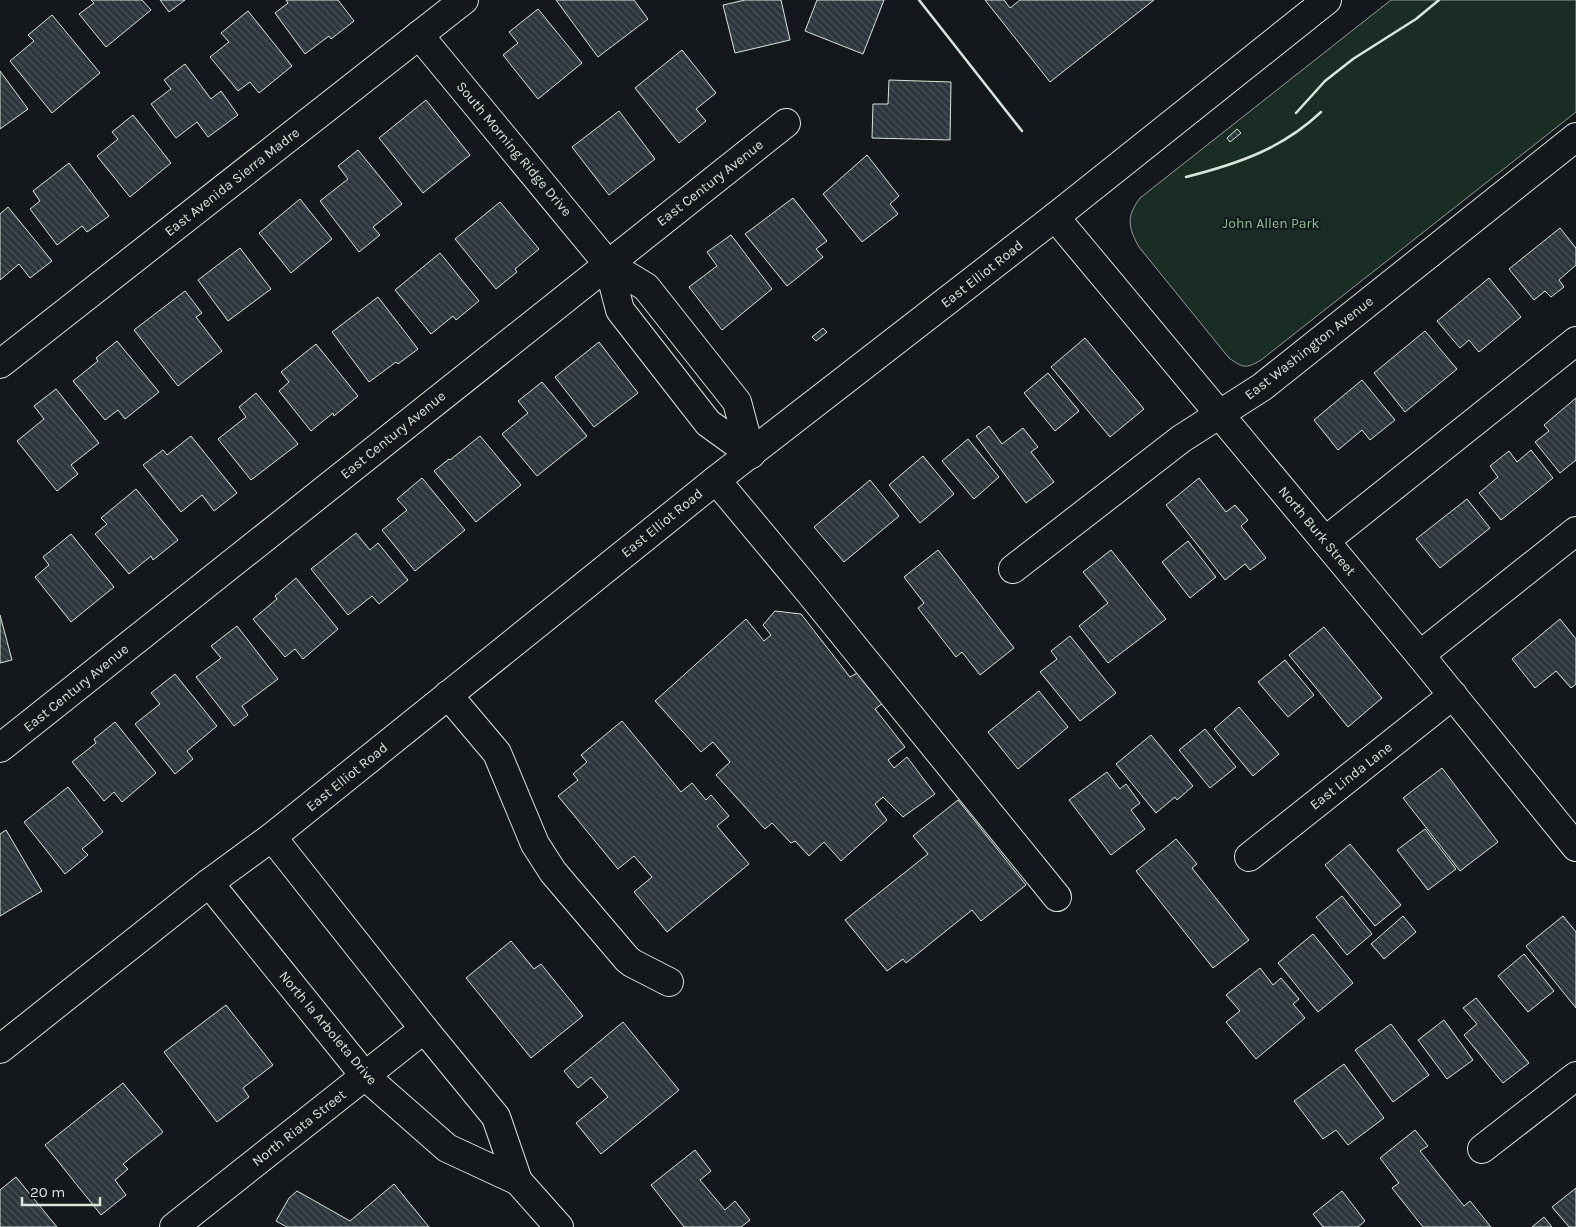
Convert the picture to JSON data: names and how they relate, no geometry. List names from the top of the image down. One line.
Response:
{"streets":{"street":["South Morning Ridge Drive","East Avenida Sierra Madre","East Century Avenue","East Elliot Road","East Washington Avenue","North Burk Street","East Linda Lane","North la Arboleta Drive","North Riata Street"]},"crossings":[["South Morning Ridge Drive","East Avenida Sierra Madre"],["South Morning Ridge Drive","East Century Avenue"],["South Morning Ridge Drive","East Elliot Road"],["East Elliot Road","North Burk Street"],["East Elliot Road","North la Arboleta Drive"],["East Washington Avenue","North Burk Street"],["North Burk Street","East Linda Lane"],["North la Arboleta Drive","North Riata Street"]],"parks":["John Allen Park"],"scale_bar":"20 m"}
